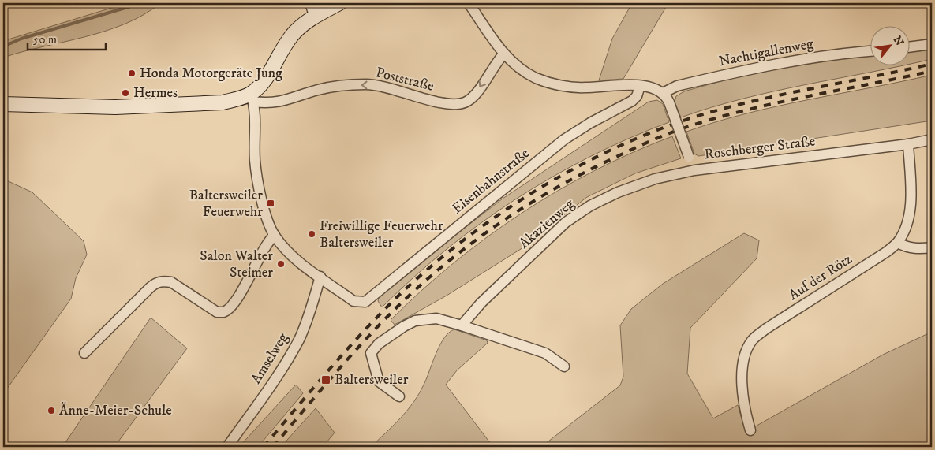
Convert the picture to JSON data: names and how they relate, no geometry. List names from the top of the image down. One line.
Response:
{"streets":{"street":["Nachtigallenweg","Poststraße","Roschberger Straße","Eisenbahnstraße","Akazienweg","Auf der Rötz","Amselweg"]},"crossings":[["Nachtigallenweg","Roschberger Straße"],["Roschberger Straße","Akazienweg"],["Roschberger Straße","Auf der Rötz"],["Eisenbahnstraße","Amselweg"]],"one_way":["Poststraße"],"places":{"other":["Honda Motorgeräte Jung","Hermes","Freiwillige Feuerwehr Baltersweiler","Salon Walter Steimer","Änne-Meier-Schule"],"transit":["Baltersweiler Feuerwehr","Baltersweiler"]},"scale_bar":"50 m","north":"top right"}
